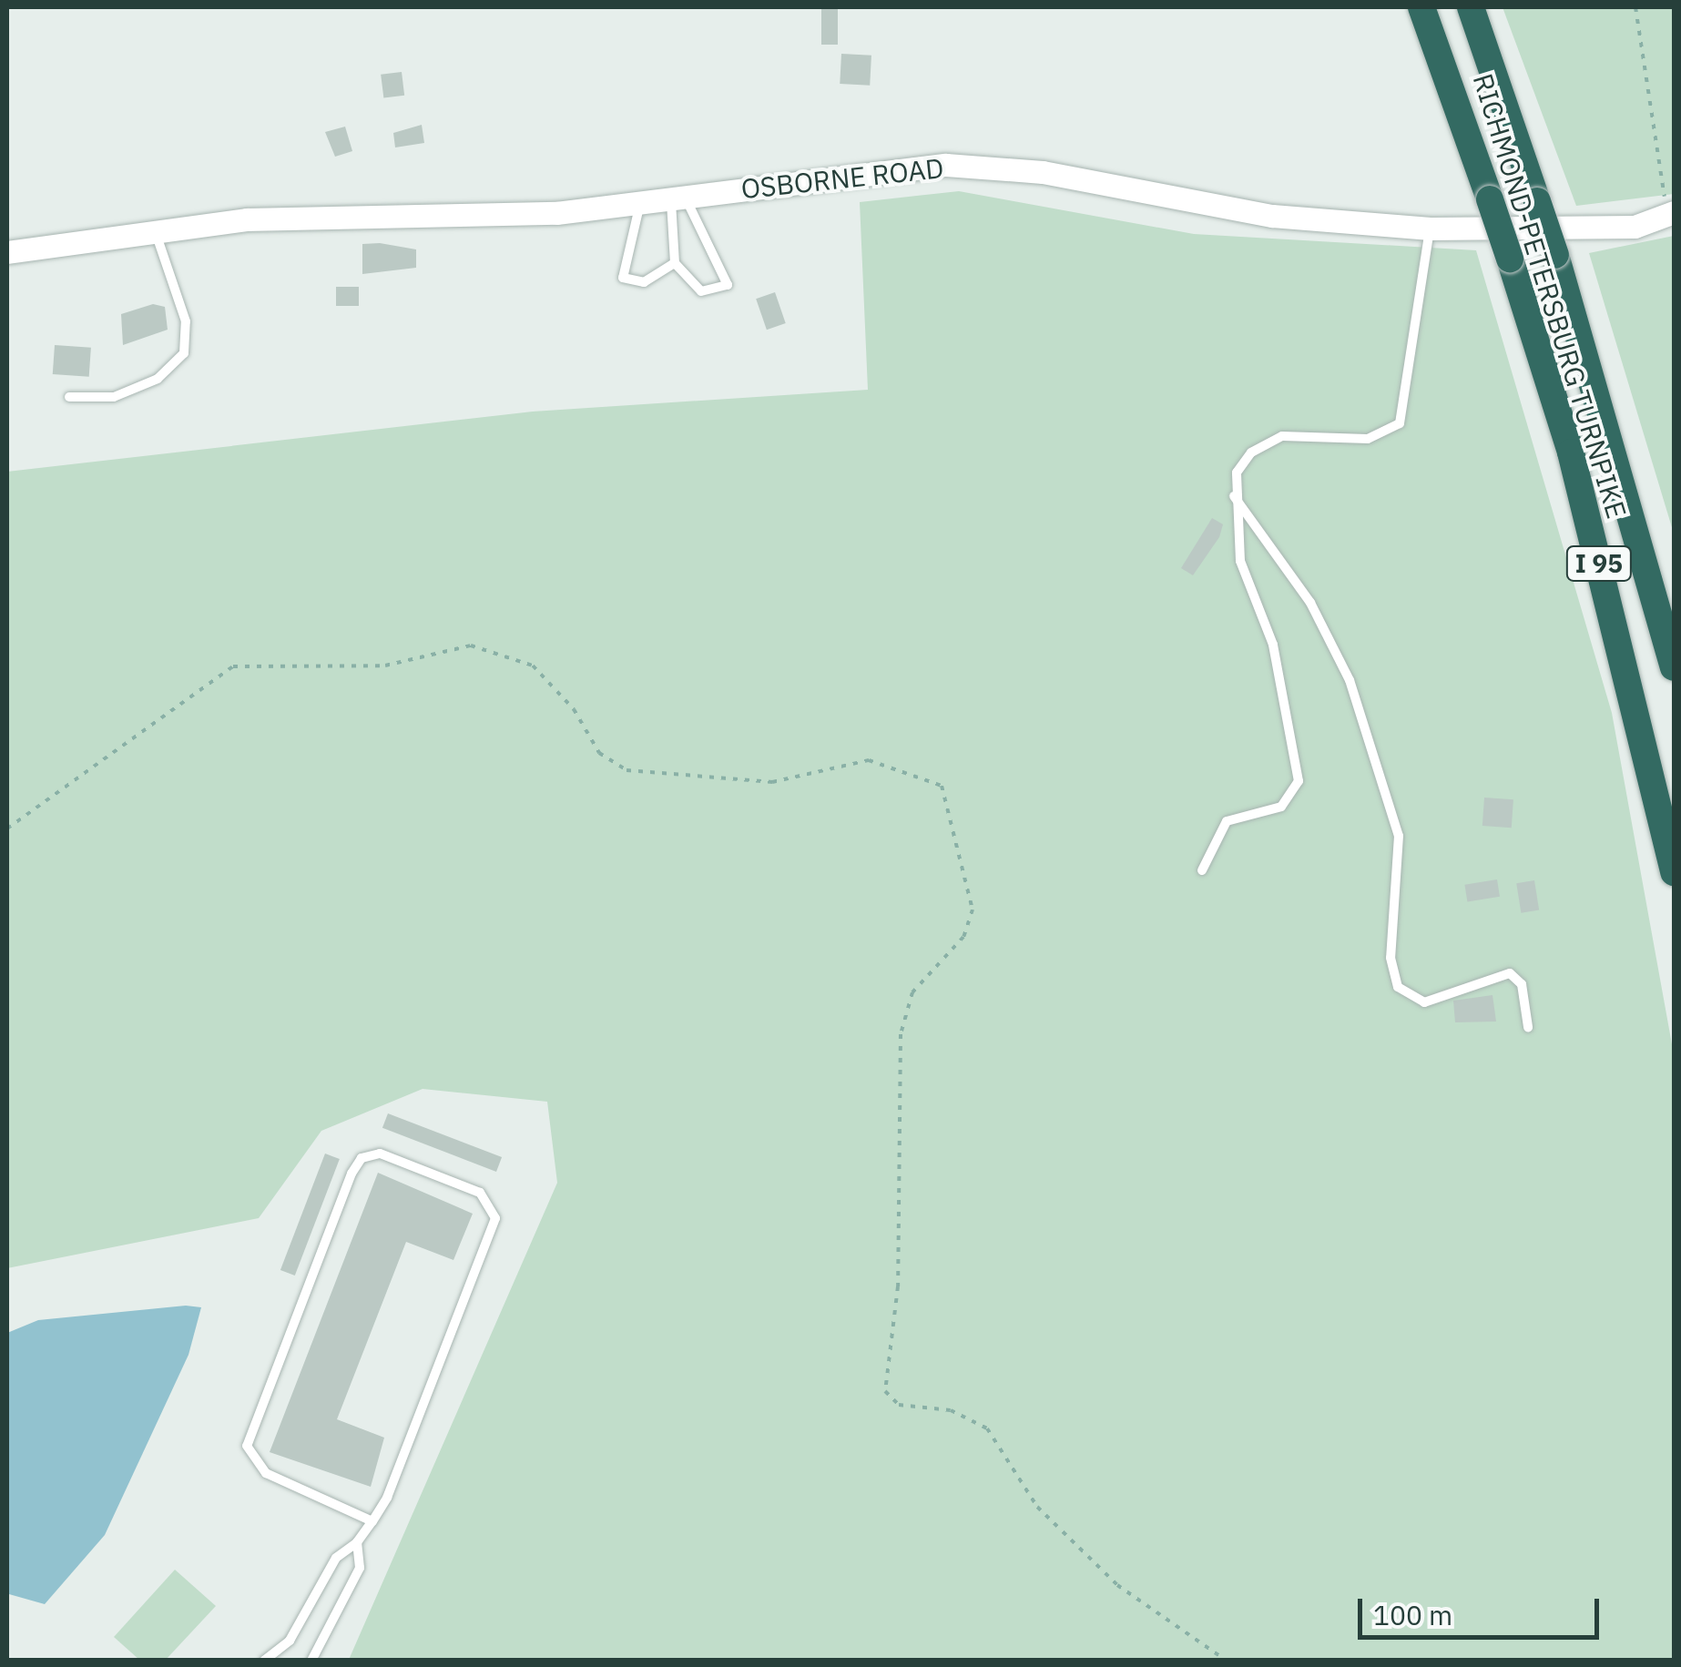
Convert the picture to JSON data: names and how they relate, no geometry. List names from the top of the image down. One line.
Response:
{"streets":{"highway":["RICHMOND-PETERSBURG TURNPIKE","I 95"],"street":["OSBORNE ROAD"]},"scale_bar":"100 m"}
